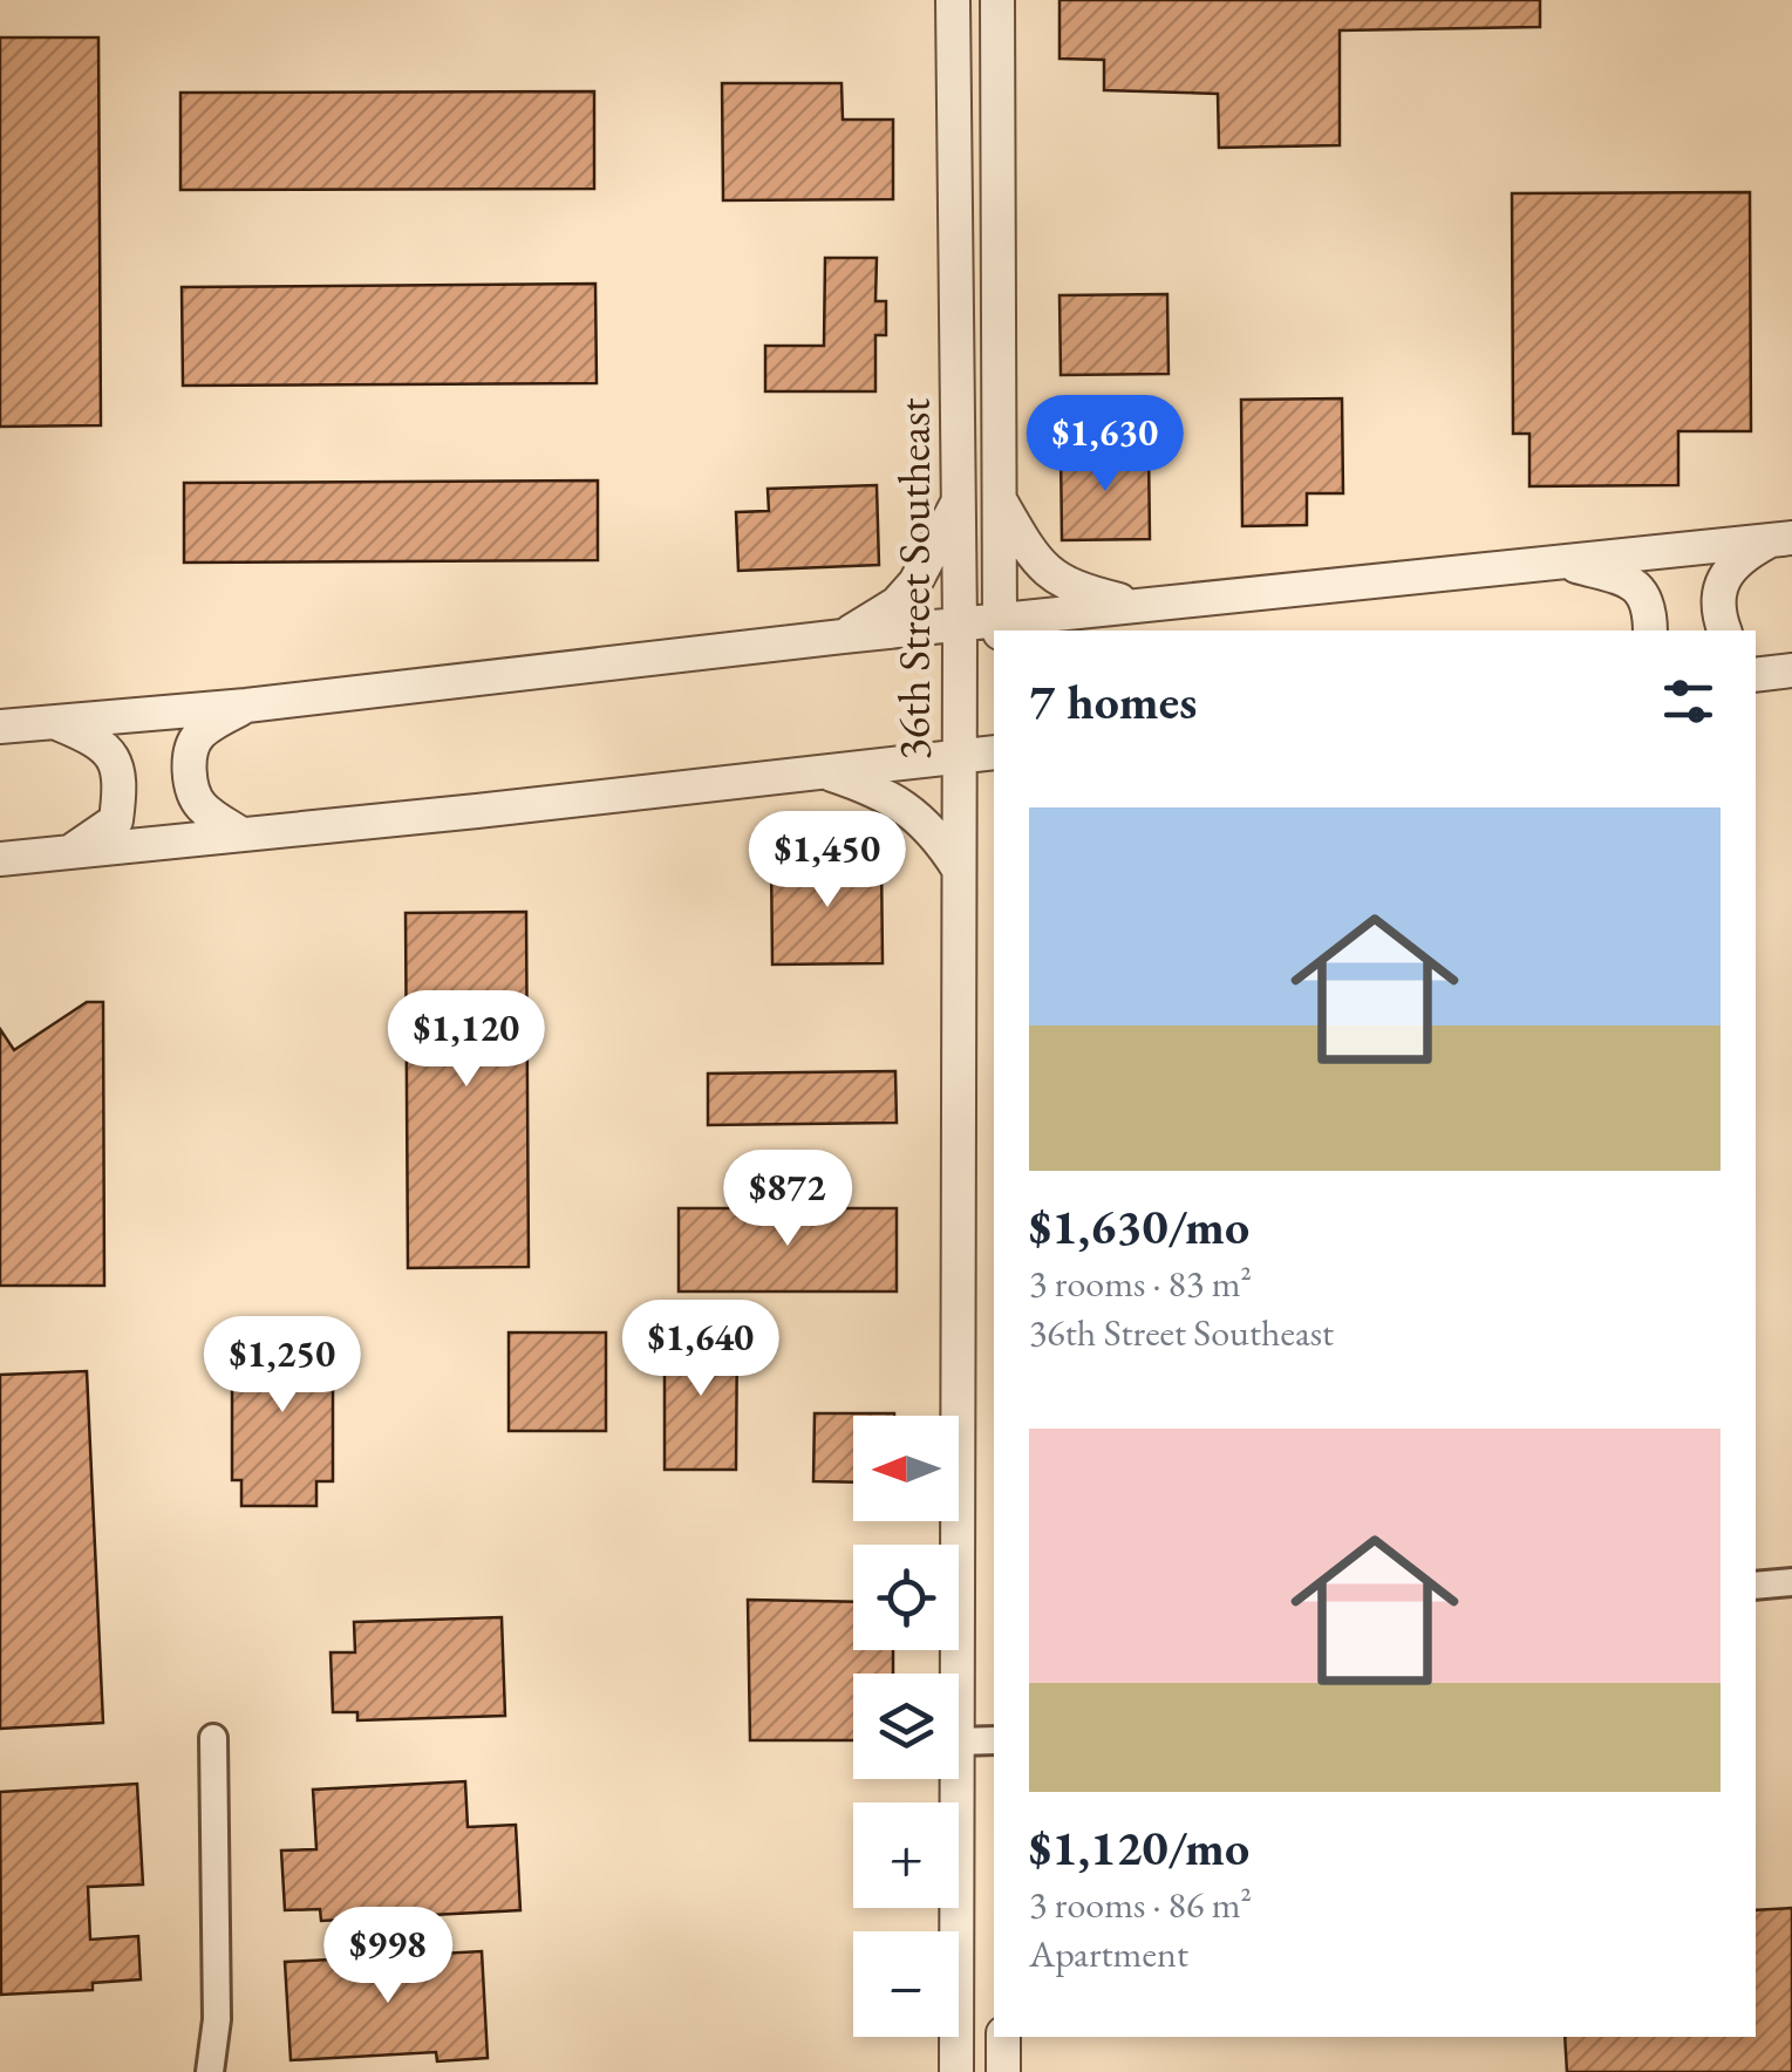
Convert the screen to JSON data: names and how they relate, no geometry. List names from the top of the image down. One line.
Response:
{"streets":{"street":["36th Street Southeast"]},"north":"left","page":{"price":["$1,630","$1,450","$1,120","$872","$1,640","$1,250","$998"],"heading":"7 homes","list":[{"name":"$1,630/mo","note":"3 rooms · 83 m² · 36th Street Southeast"},{"name":"$1,120/mo","note":"3 rooms · 86 m² · Apartment"}],"map_buttons":["+","−"]}}
